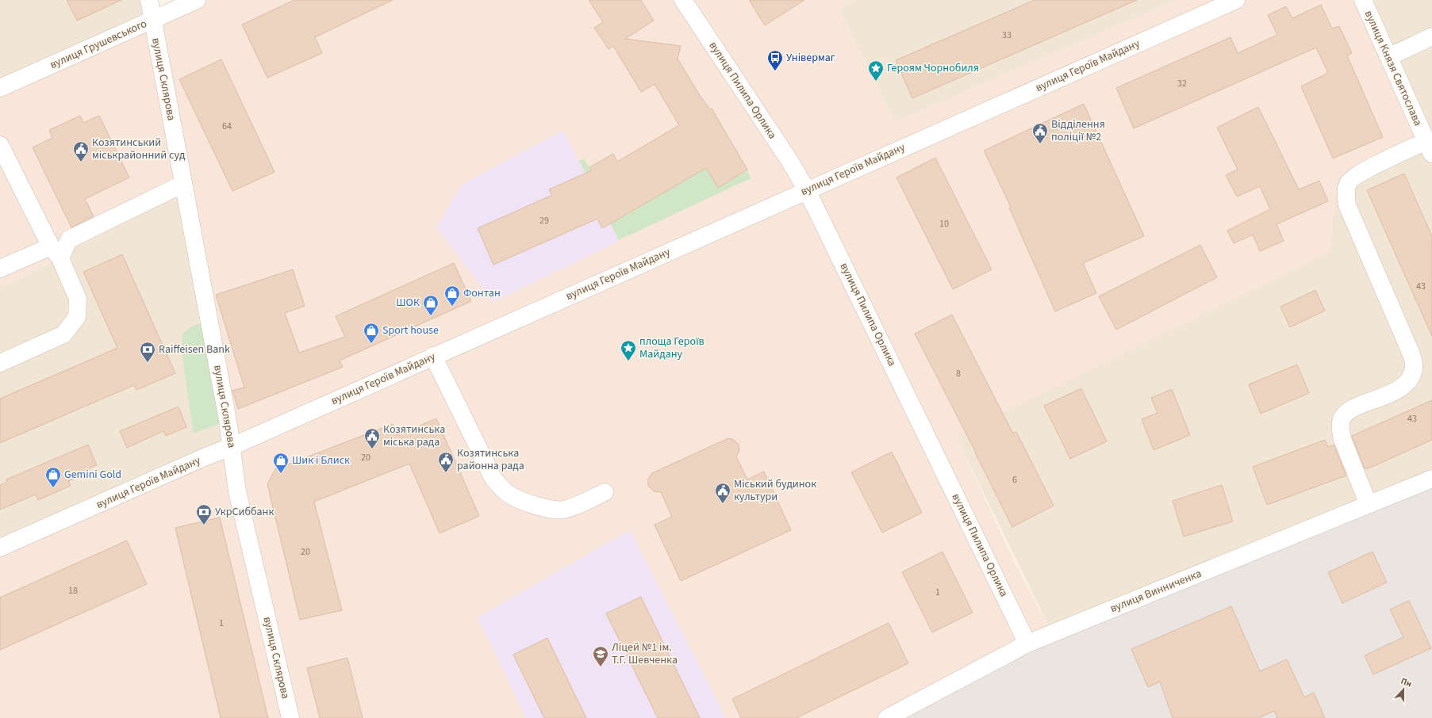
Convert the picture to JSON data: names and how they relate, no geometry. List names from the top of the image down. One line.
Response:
{"streets":{"street":["вулиця Грушевського","вулиця Героїв Майдану","вулиця Князя Святослава","вулиця Склярова","вулиця Пилипа Орлика","вулиця Винниченка"]},"crossings":[["вулиця Грушевського","вулиця Склярова"],["вулиця Героїв Майдану","вулиця Склярова"],["вулиця Героїв Майдану","вулиця Пилипа Орлика"],["вулиця Пилипа Орлика","вулиця Винниченка"]],"places":{"bus stop":["Універмаг"],"place":["Героям Чорнобиля","площа Героїв Майдану"],"public building":["Відділення поліції №2","Козятинський міськрайонний суд","Козятинська міська рада","Козятинська районна рада","Міський будинок культури"],"shop":["Фонтан","ШОК","Sport house","Шик і Блиск","Gemini Gold"],"bank":["Raiffeisen Bank","УкрСиббанк"],"school or university":["Ліцей №1 ім. Т.Г. Шевченка"]},"house_numbers":["33","32","64","29","10","43","8","43","20","6","20","18","1","1"],"north":"top"}
